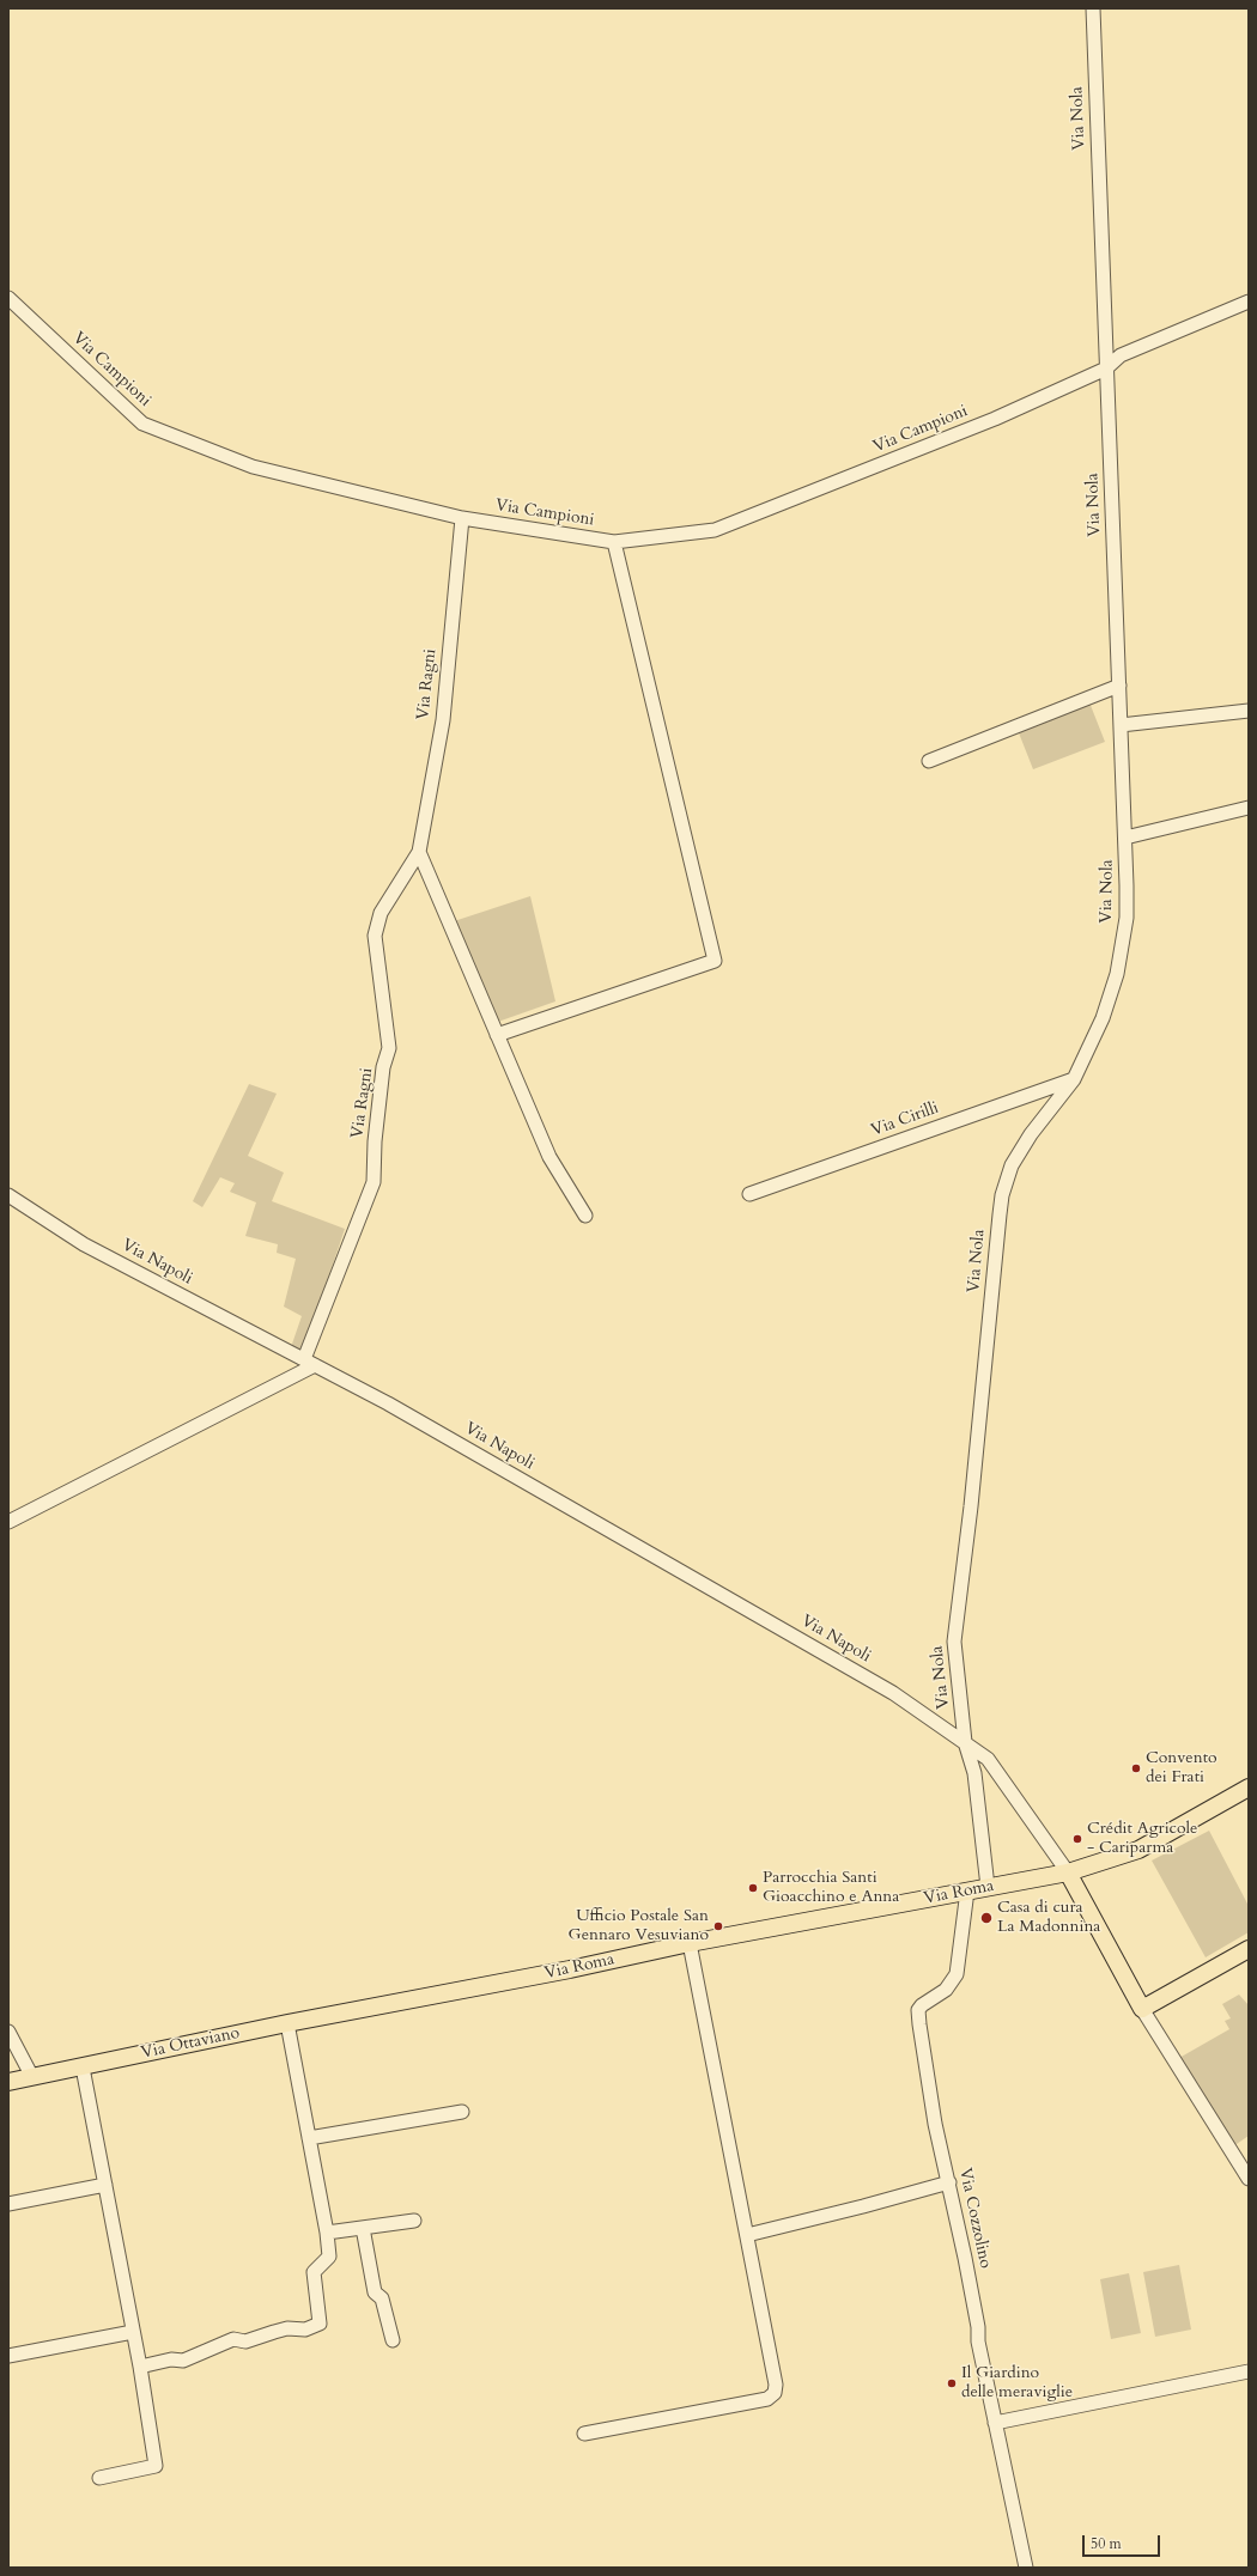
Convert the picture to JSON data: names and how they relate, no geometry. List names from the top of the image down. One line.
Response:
{"streets":{"main road":["Via Roma","Via Ottaviano"],"street":["Via Nola","Via Campioni","Via Ragni","Via Cirilli","Via Napoli","Via Cozzolino"]},"crossings":[["Via Nola","Via Campioni"],["Via Nola","Via Cirilli"],["Via Nola","Via Napoli"],["Via Nola","Via Roma"],["Via Campioni","Via Ragni"],["Via Ragni","Via Napoli"],["Via Napoli","Via Roma"],["Via Roma","Via Ottaviano"],["Via Roma","Via Cozzolino"]],"places":["Convento dei Frati","Crédit Agricole - Cariparma","Parrocchia Santi Gioacchino e Anna","Casa di cura La Madonnina","Ufficio Postale San Gennaro Vesuviano","Il Giardino delle meraviglie"],"scale_bar":"50 m"}
